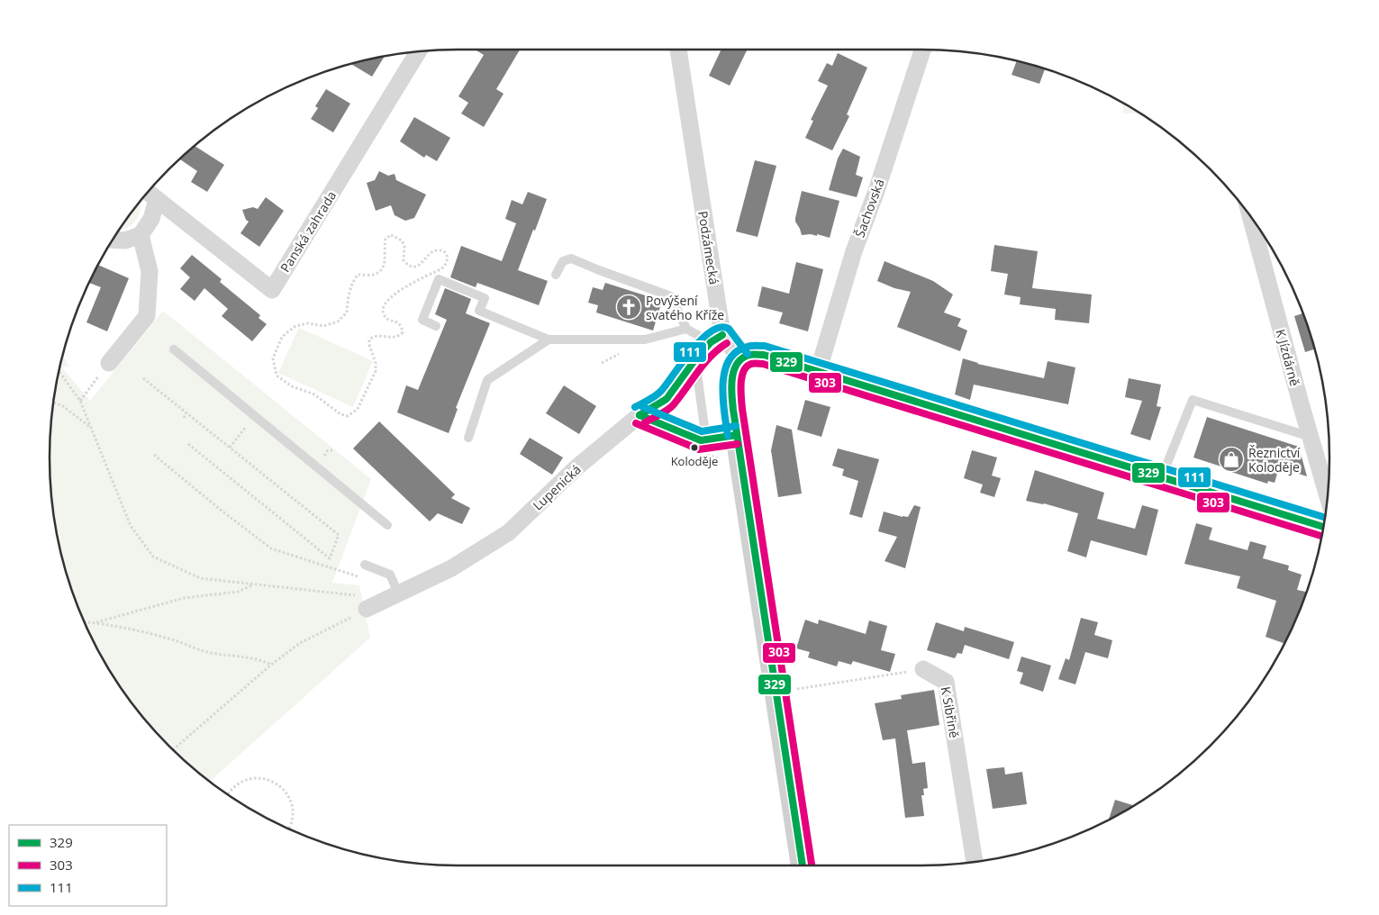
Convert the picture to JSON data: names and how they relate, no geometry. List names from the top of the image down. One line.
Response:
{"streets":{"street":["Šachovská","Panská zahrada","Podzámecká","K Jízdárně","Lupenická","K Sibřině"]},"crossings":[["Podzámecká","Lupenická"]],"places":{"church":["Povýšení svatého Kříže"],"other":["Koloděje"],"shop":["Řeznictví Koloděje"]},"lines":["transit line 111","transit line 329","transit line 303"],"legend":["329","303","111"]}
